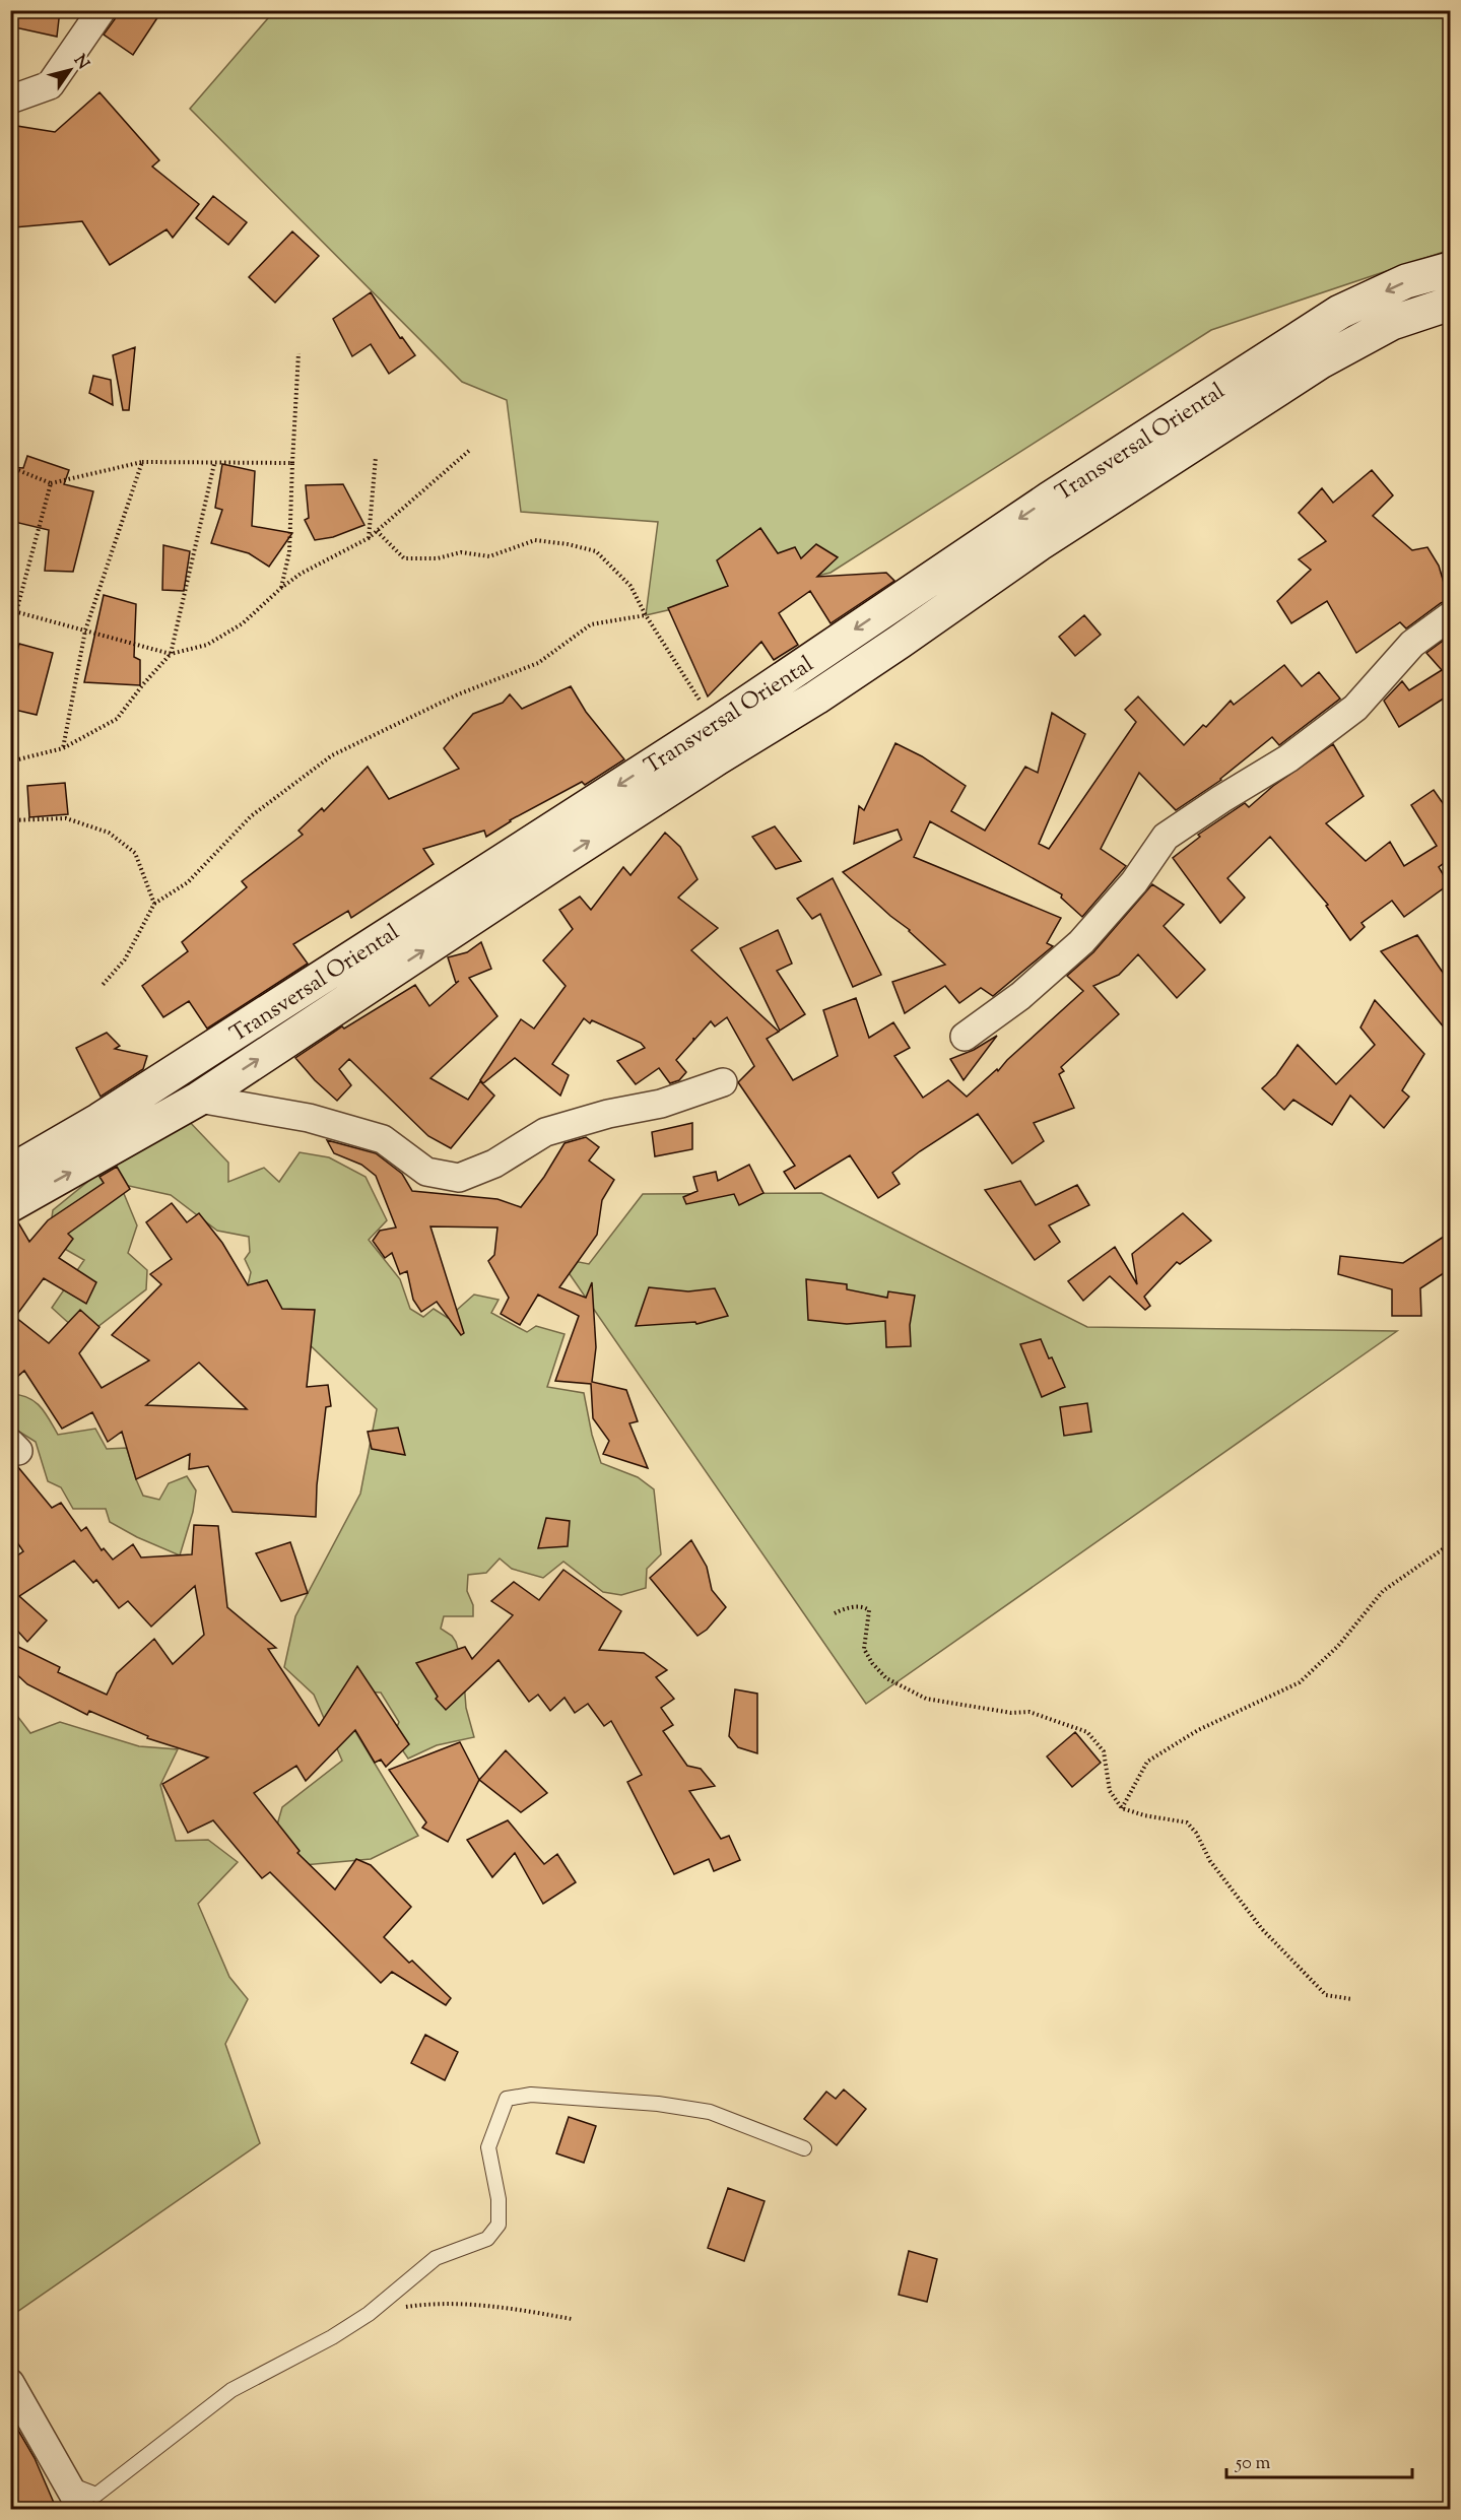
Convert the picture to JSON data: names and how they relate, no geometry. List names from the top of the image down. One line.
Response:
{"streets":{"main road":["Transversal Oriental"]},"scale_bar":"50 m","north":"top right"}
